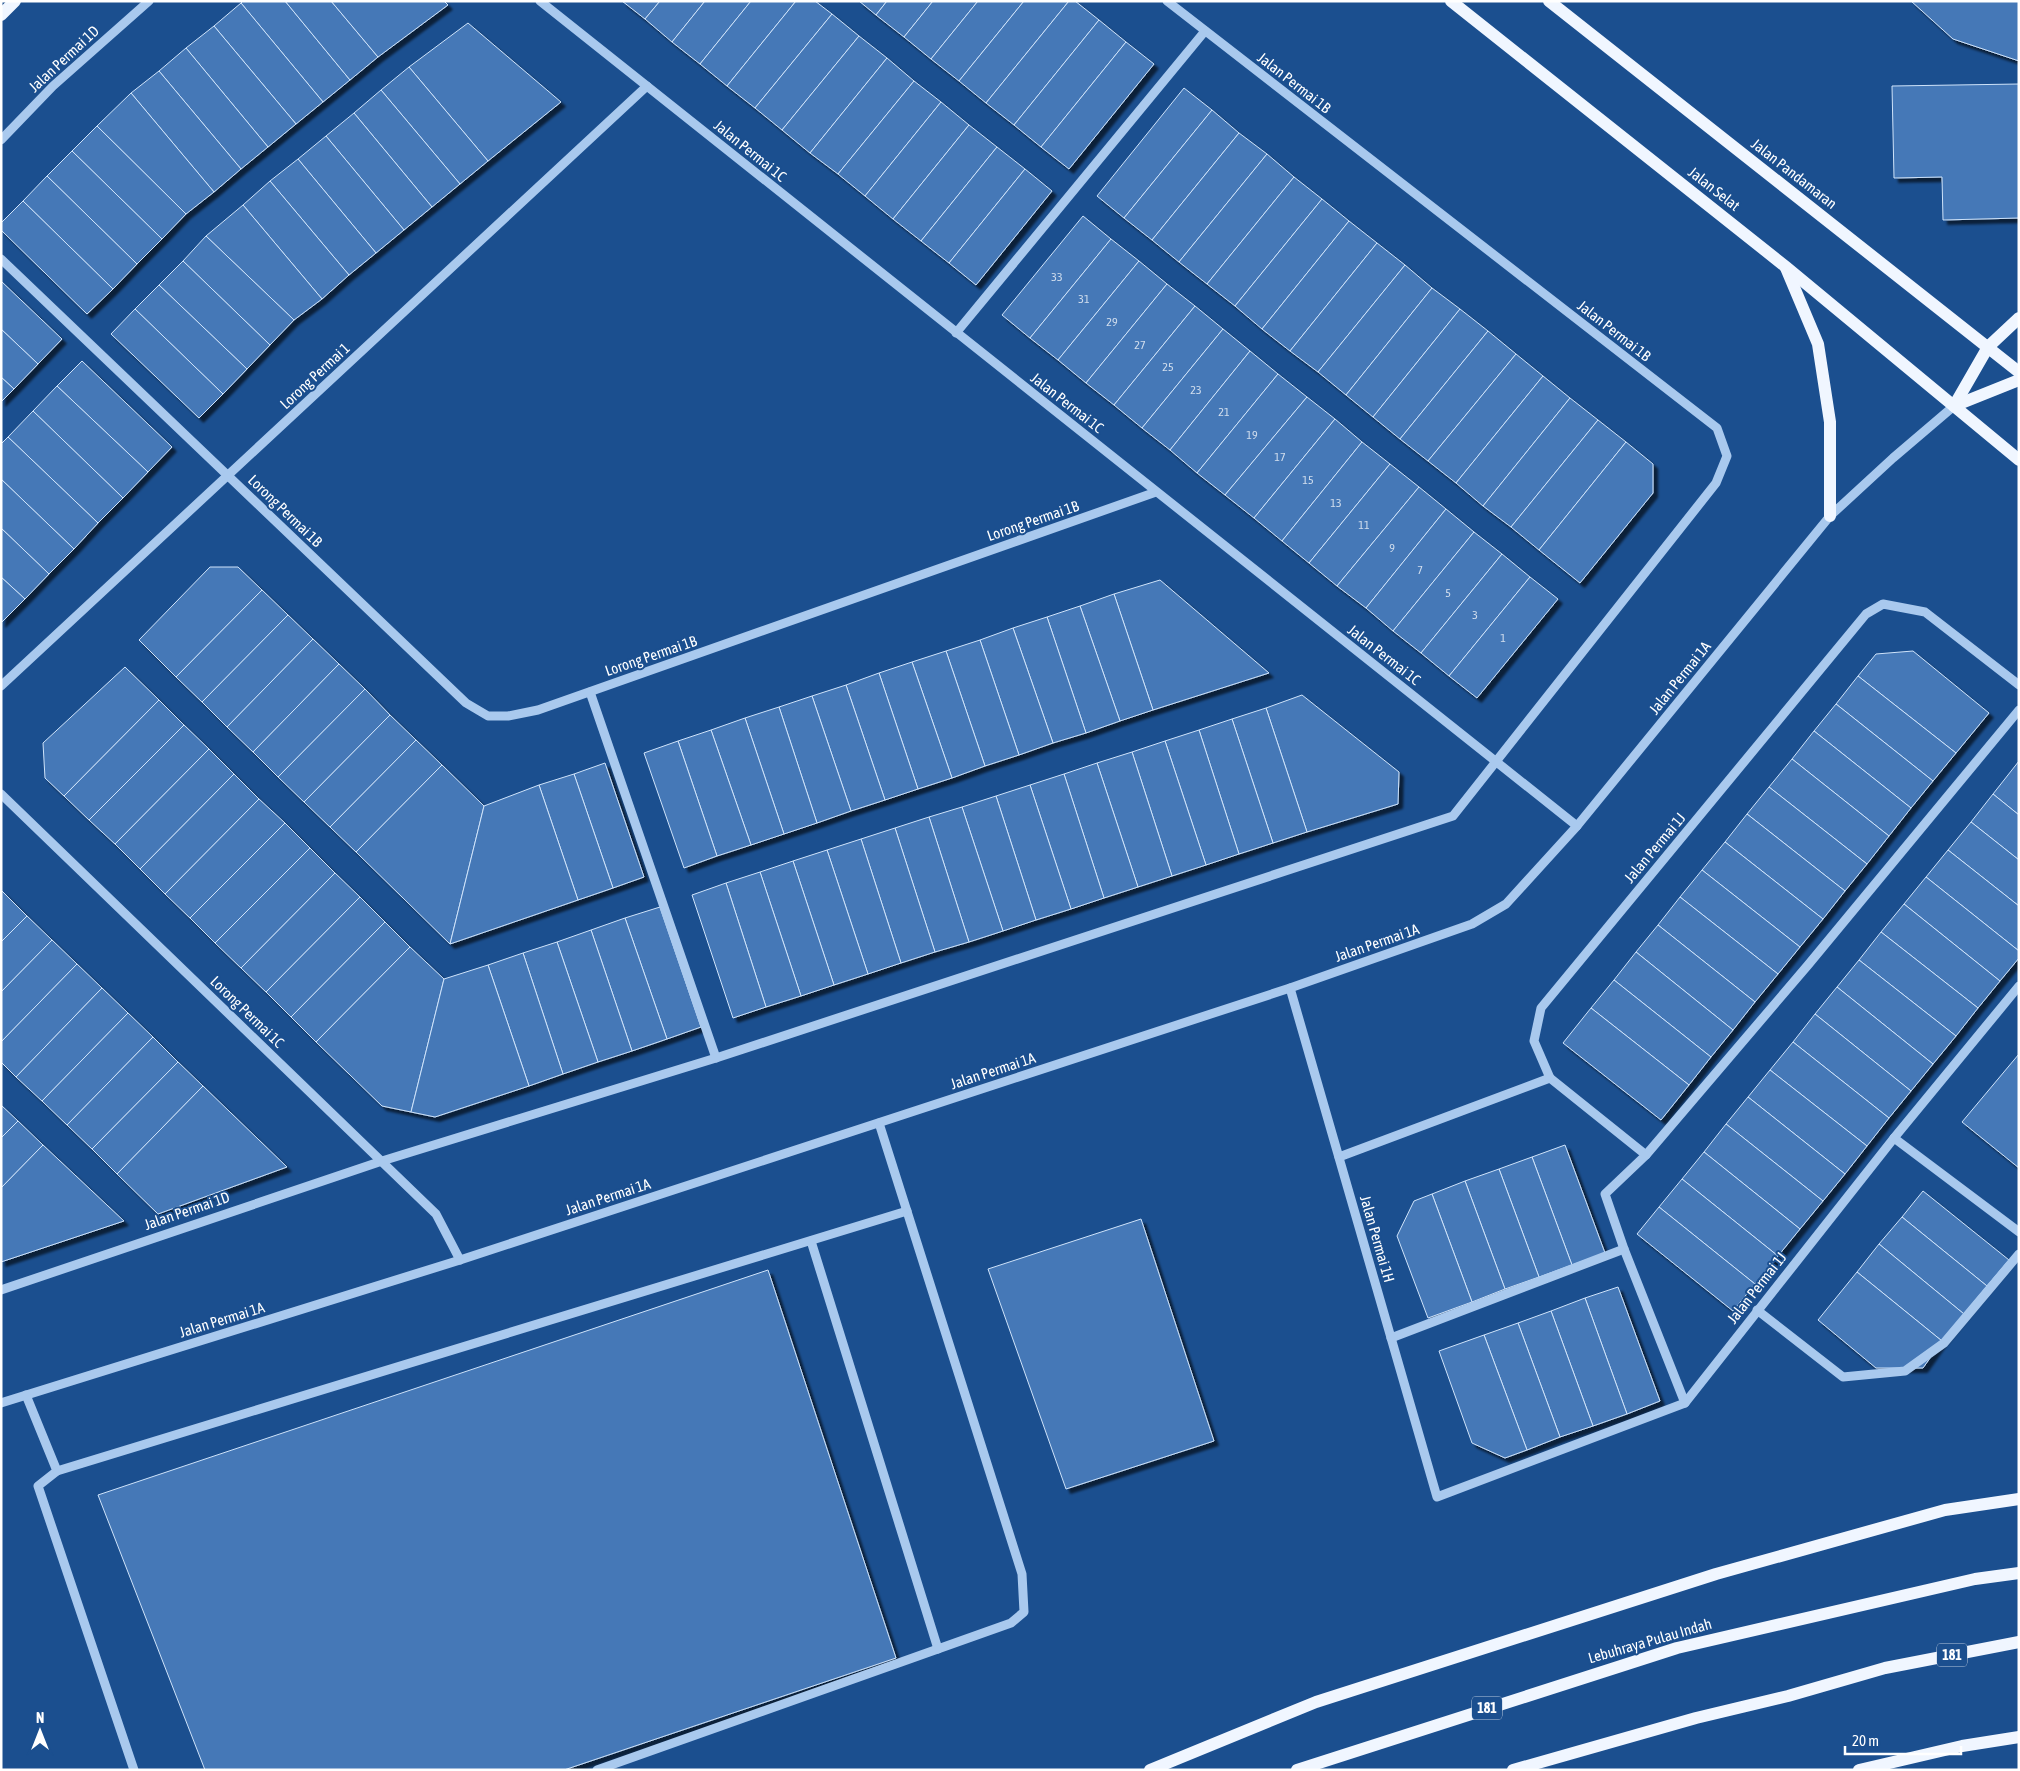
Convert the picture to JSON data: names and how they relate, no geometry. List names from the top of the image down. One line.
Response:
{"streets":{"main road":["Jalan Pandamaran","Jalan Selat","Lebuhraya Pulau Indah","181"],"street":["Jalan Permai 1D","Jalan Permai 1B","Jalan Permai 1C","Lorong Permai 1","Lorong Permai 1B","Jalan Permai 1A","Jalan Permai 1J","Lorong Permai 1C","Jalan Permai 1H"]},"crossings":[["Jalan Permai 1D","Lorong Permai 1C"],["Jalan Permai 1B","Jalan Permai 1C"],["Jalan Permai 1C","Lorong Permai 1"],["Jalan Permai 1C","Lorong Permai 1B"],["Jalan Permai 1C","Jalan Permai 1A"],["Jalan Selat","Jalan Permai 1A"],["Lorong Permai 1","Lorong Permai 1B"],["Jalan Permai 1A","Lorong Permai 1C"],["Jalan Permai 1A","Jalan Permai 1H"],["Jalan Permai 1J","Jalan Permai 1H"]],"house_numbers":["33","31","29","27","25","23","21","19","17","15","13","11","9","7","5","3","1"],"scale_bar":"20 m","north":"top"}
